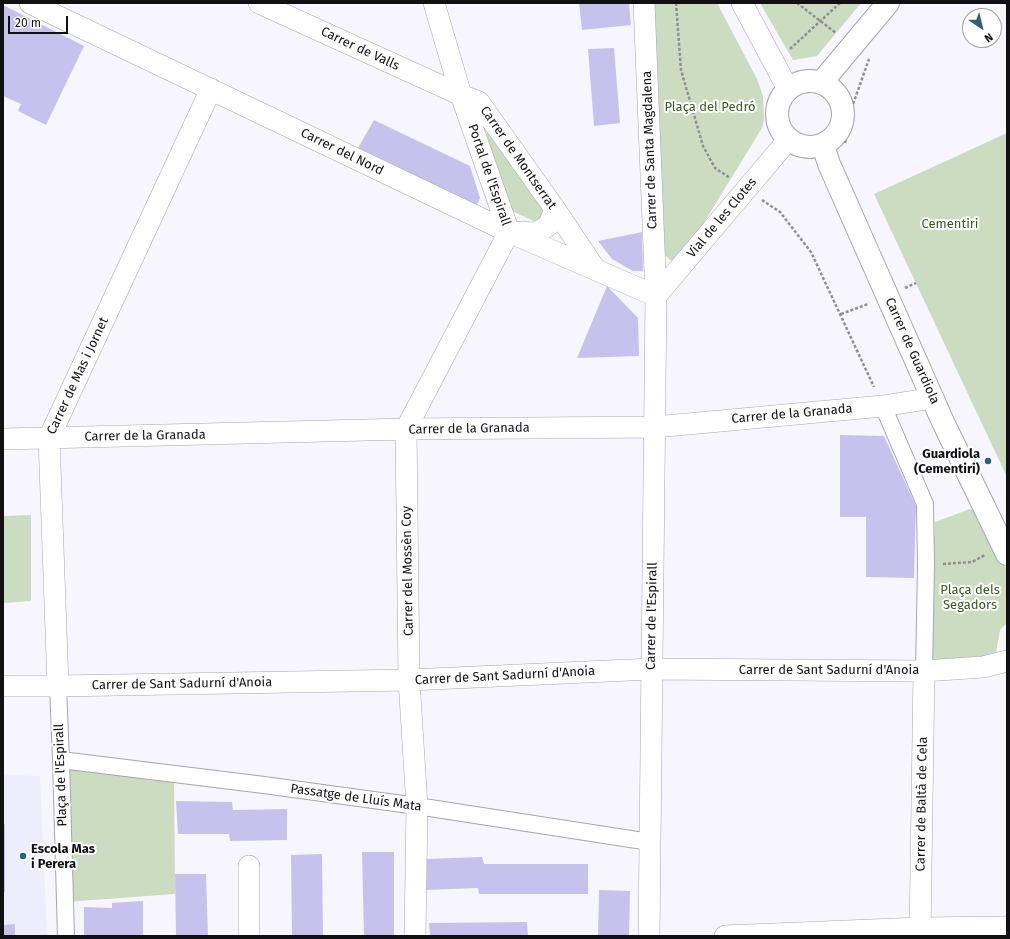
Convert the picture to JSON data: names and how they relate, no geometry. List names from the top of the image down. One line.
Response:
{"streets":{"street":["Carrer de Valls","Carrer de Santa Magdalena","Carrer del Nord","Carrer de Montserrat","Portal de l'Espirall","Vial de les Clotes","Carrer de Guardiola","Carrer de Mas i Jornet","Carrer de la Granada","Carrer del Mossèn Coy","Carrer de l'Espirall","Carrer de Sant Sadurní d'Anoia","Plaça de l'Espirall","Passatge de Lluís Mata","Carrer de Baltà de Cela"]},"crossings":[["Carrer de Valls","Carrer de Montserrat"],["Carrer de Valls","Portal de l'Espirall"],["Carrer de Santa Magdalena","Carrer del Nord"],["Carrer de Santa Magdalena","Vial de les Clotes"],["Carrer de Santa Magdalena","Carrer de l'Espirall"],["Carrer del Nord","Carrer de Montserrat"],["Carrer del Nord","Portal de l'Espirall"],["Carrer del Nord","Vial de les Clotes"],["Carrer del Nord","Carrer de Mas i Jornet"],["Carrer del Nord","Carrer del Mossèn Coy"],["Carrer del Nord","Carrer de l'Espirall"],["Carrer de Montserrat","Portal de l'Espirall"],["Portal de l'Espirall","Carrer del Mossèn Coy"],["Vial de les Clotes","Carrer de Guardiola"],["Vial de les Clotes","Carrer de l'Espirall"],["Carrer de Guardiola","Carrer de la Granada"],["Carrer de Mas i Jornet","Carrer de la Granada"],["Carrer de Mas i Jornet","Carrer de Sant Sadurní d'Anoia"],["Carrer de Mas i Jornet","Plaça de l'Espirall"],["Carrer de la Granada","Carrer del Mossèn Coy"],["Carrer de la Granada","Carrer de l'Espirall"],["Carrer del Mossèn Coy","Carrer de Sant Sadurní d'Anoia"],["Carrer del Mossèn Coy","Passatge de Lluís Mata"],["Carrer de l'Espirall","Carrer de Sant Sadurní d'Anoia"],["Carrer de l'Espirall","Passatge de Lluís Mata"],["Carrer de Sant Sadurní d'Anoia","Plaça de l'Espirall"],["Carrer de Sant Sadurní d'Anoia","Carrer de Baltà de Cela"],["Plaça de l'Espirall","Passatge de Lluís Mata"]],"parks":["Plaça del Pedró","Cementiri","Plaça dels Segadors"],"places":["Guardiola (Cementiri)","Escola Mas i Perera"],"scale_bar":"20 m","north":"bottom right"}
